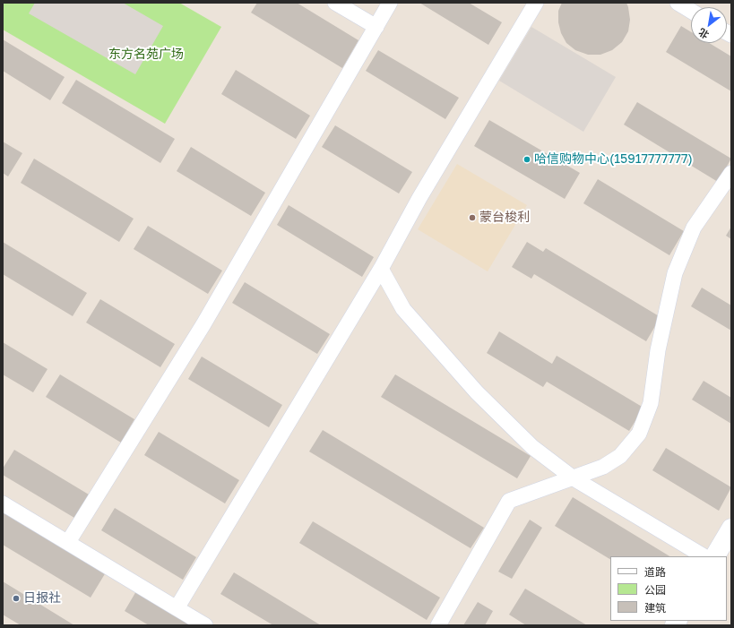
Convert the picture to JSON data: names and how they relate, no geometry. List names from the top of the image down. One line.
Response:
{"parks":["东方名苑广场"],"places":["哈信购物中心(15917777777)","蒙台梭利","日报社"],"legend":["道路","公园","建筑"],"north":"bottom left"}
